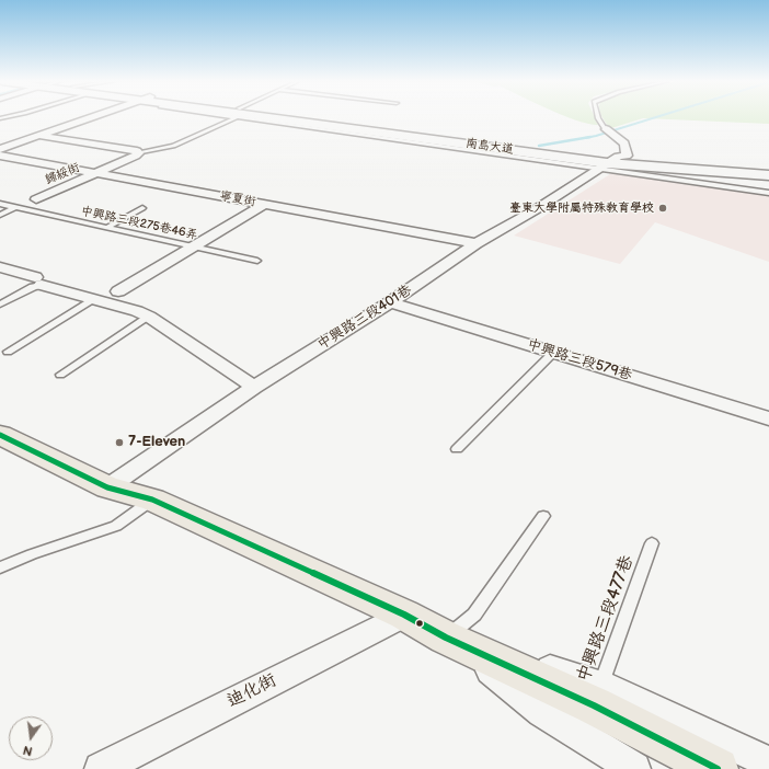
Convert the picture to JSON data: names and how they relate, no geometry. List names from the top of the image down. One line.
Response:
{"streets":{"street":["南島大道","歸綏街","寧夏街","中興路三段401巷","中興路三段579巷","迪化街"],"lane":["中興路三段275巷46弄","中興路三段477巷"]},"crossings":[["南島大道","中興路三段401巷"],["歸綏街","寧夏街"],["寧夏街","中興路三段401巷"],["中興路三段401巷","中興路三段579巷"]],"places":["臺東大學附屬特殊教育學校","7-Eleven"],"north":"bottom"}
